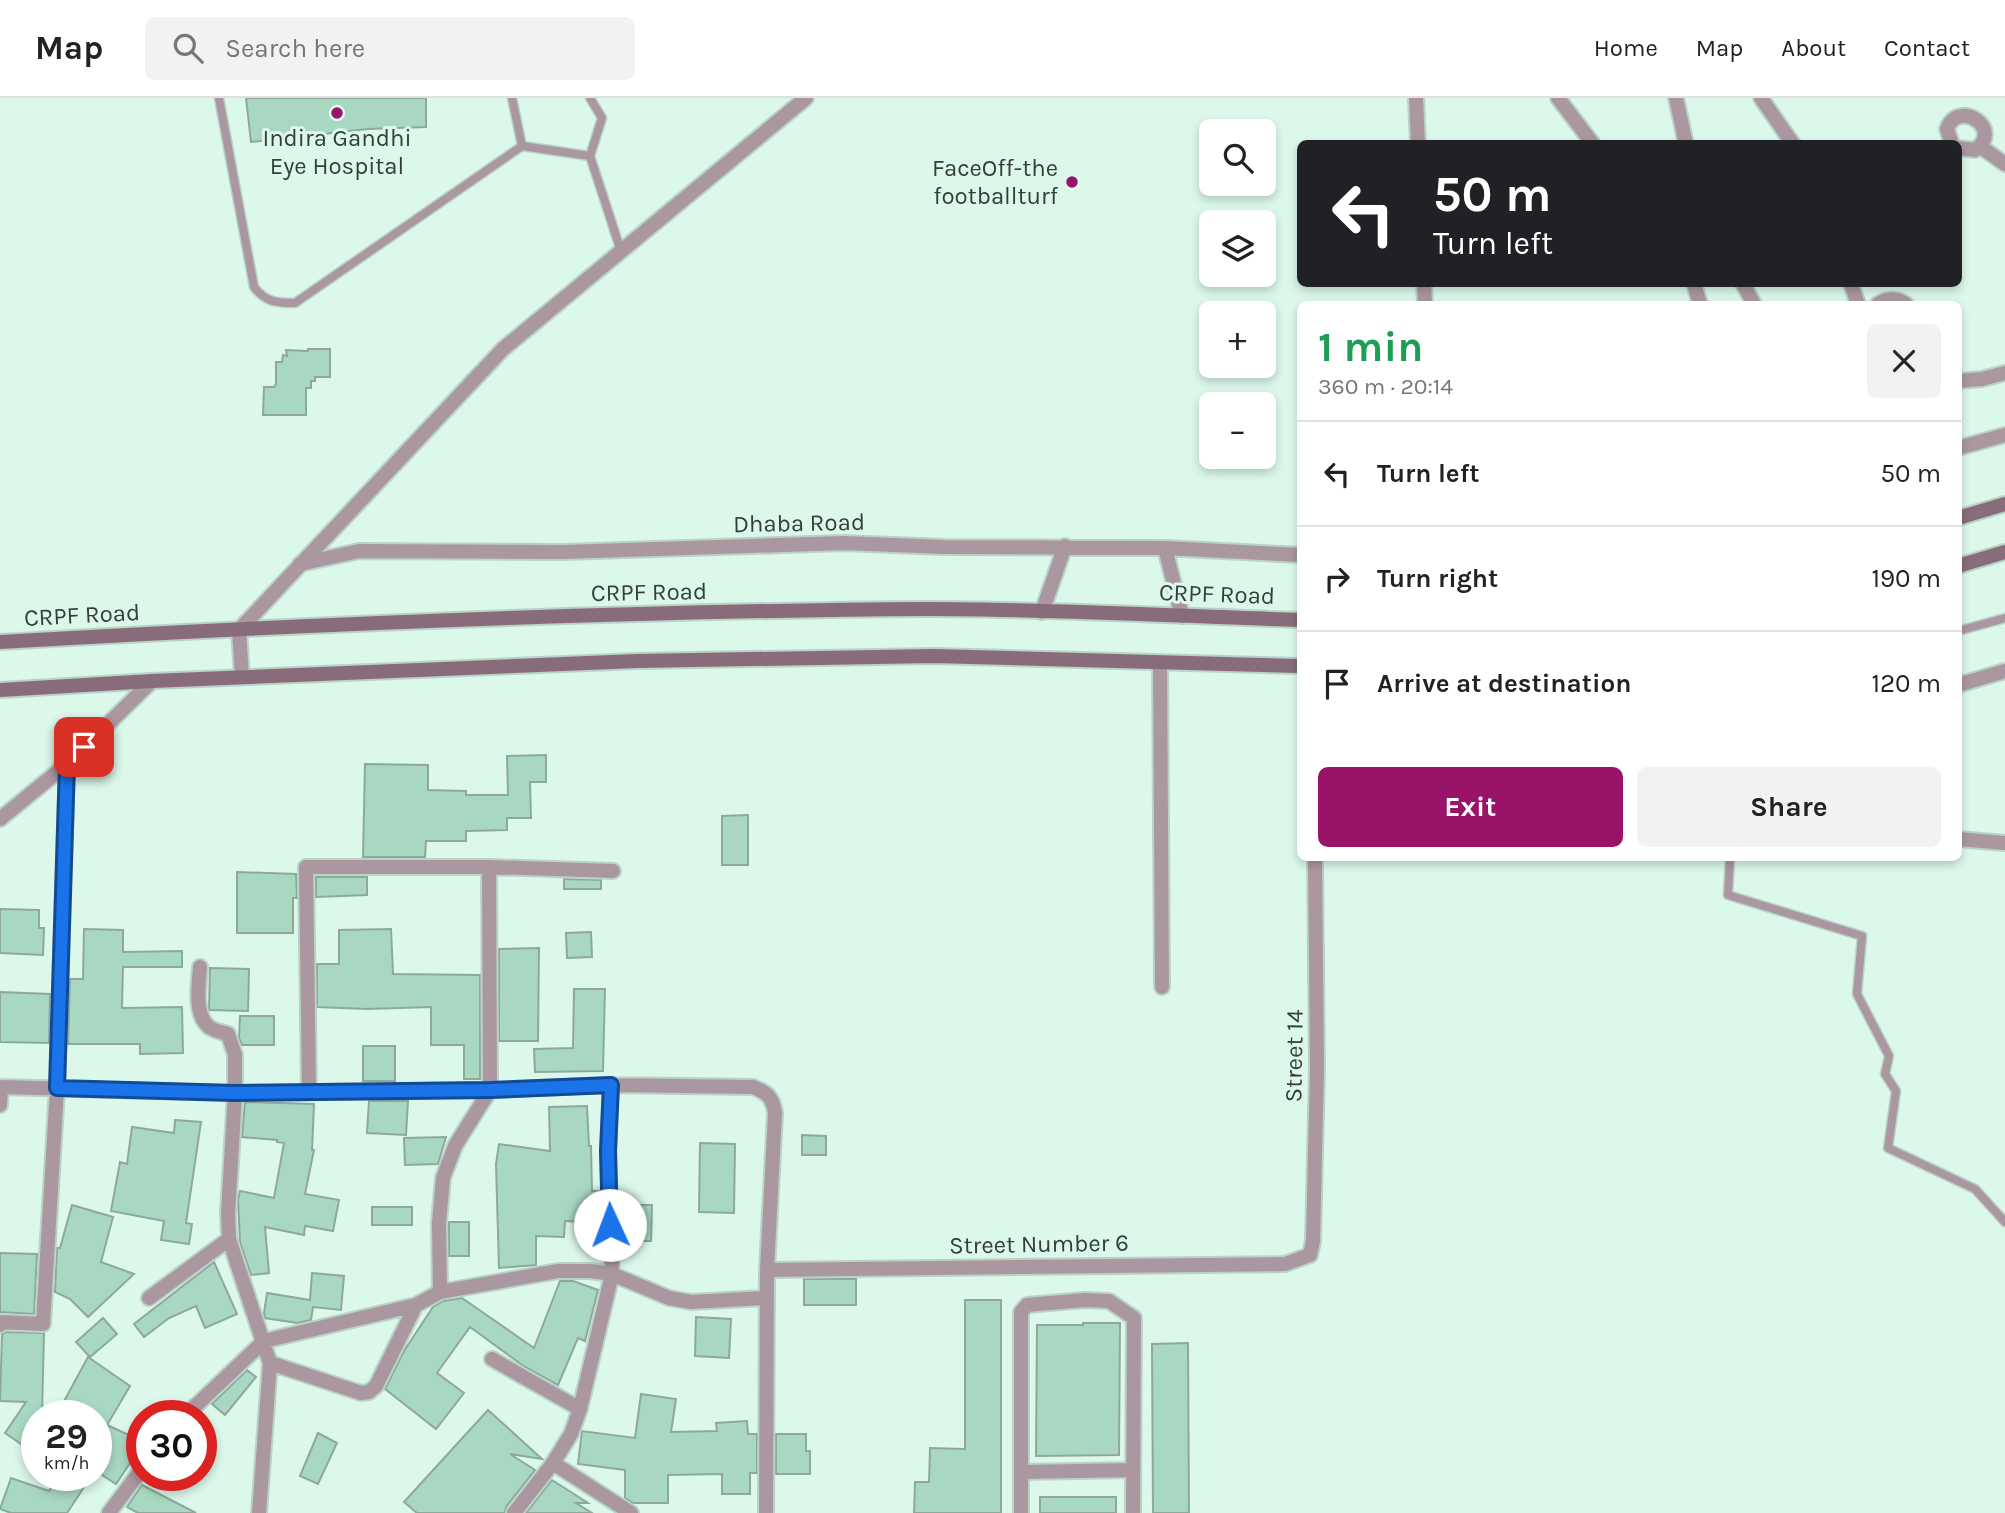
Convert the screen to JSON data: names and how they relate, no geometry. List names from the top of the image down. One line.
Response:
{"streets":{"street":["Dhaba Road","CRPF Road","Street 14","Street Number 6"]},"crossings":[["Street 14","Street Number 6"]],"places":["Indira Gandhi Eye Hospital","FaceOff-the footballturf"],"page":{"header":"Map","search":"Search here","nav":["Home","Map","About","Contact"],"map_buttons":["+","−"],"turn":["50 m","Turn left"],"heading":["1 min","360 m · 20:14"],"list":[{"name":"Turn left","value":"50 m"},{"name":"Turn right","value":"190 m"},{"name":"Arrive at destination","value":"120 m"}],"buttons":["Exit","Share"],"speed":"29 km/h","limit":"30"}}
